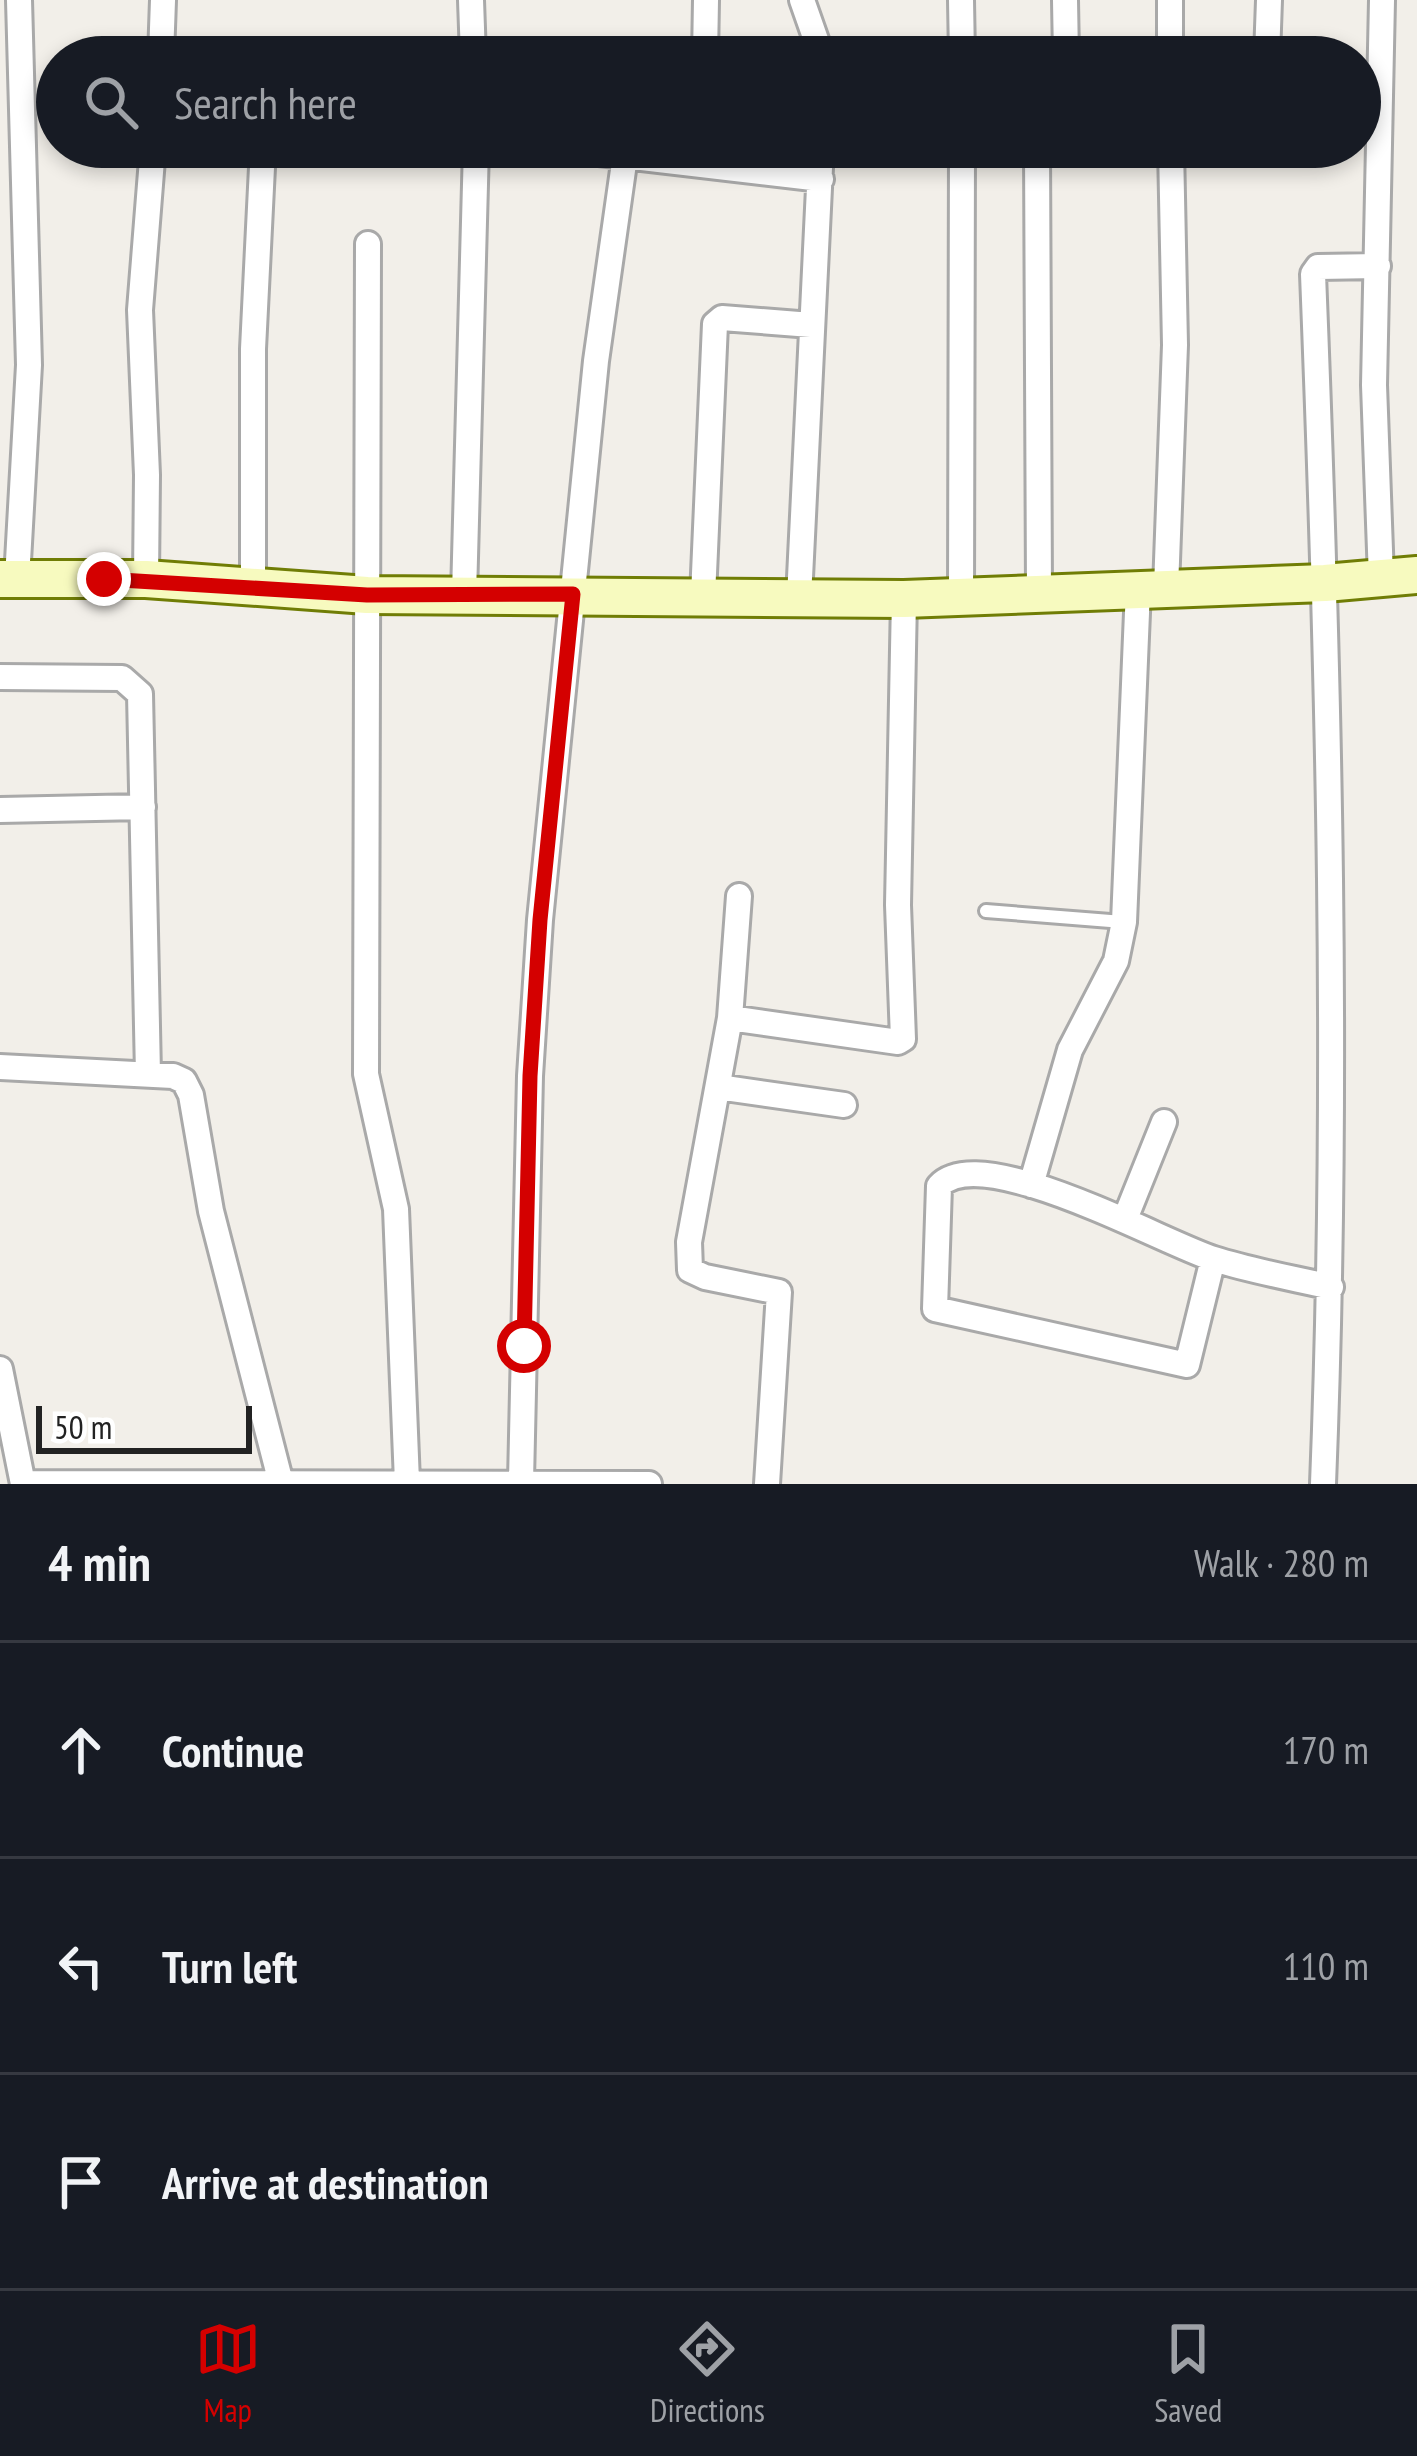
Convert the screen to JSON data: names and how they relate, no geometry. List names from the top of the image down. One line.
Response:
{"scale_bar":"50 m","page":{"search":"Search here","scale":"50 m","heading":["4 min","Walk · 280 m"],"list":[["Continue","170 m"],["Turn left","110 m"],"Arrive at destination"],"nav":["Map","Directions","Saved"]}}
